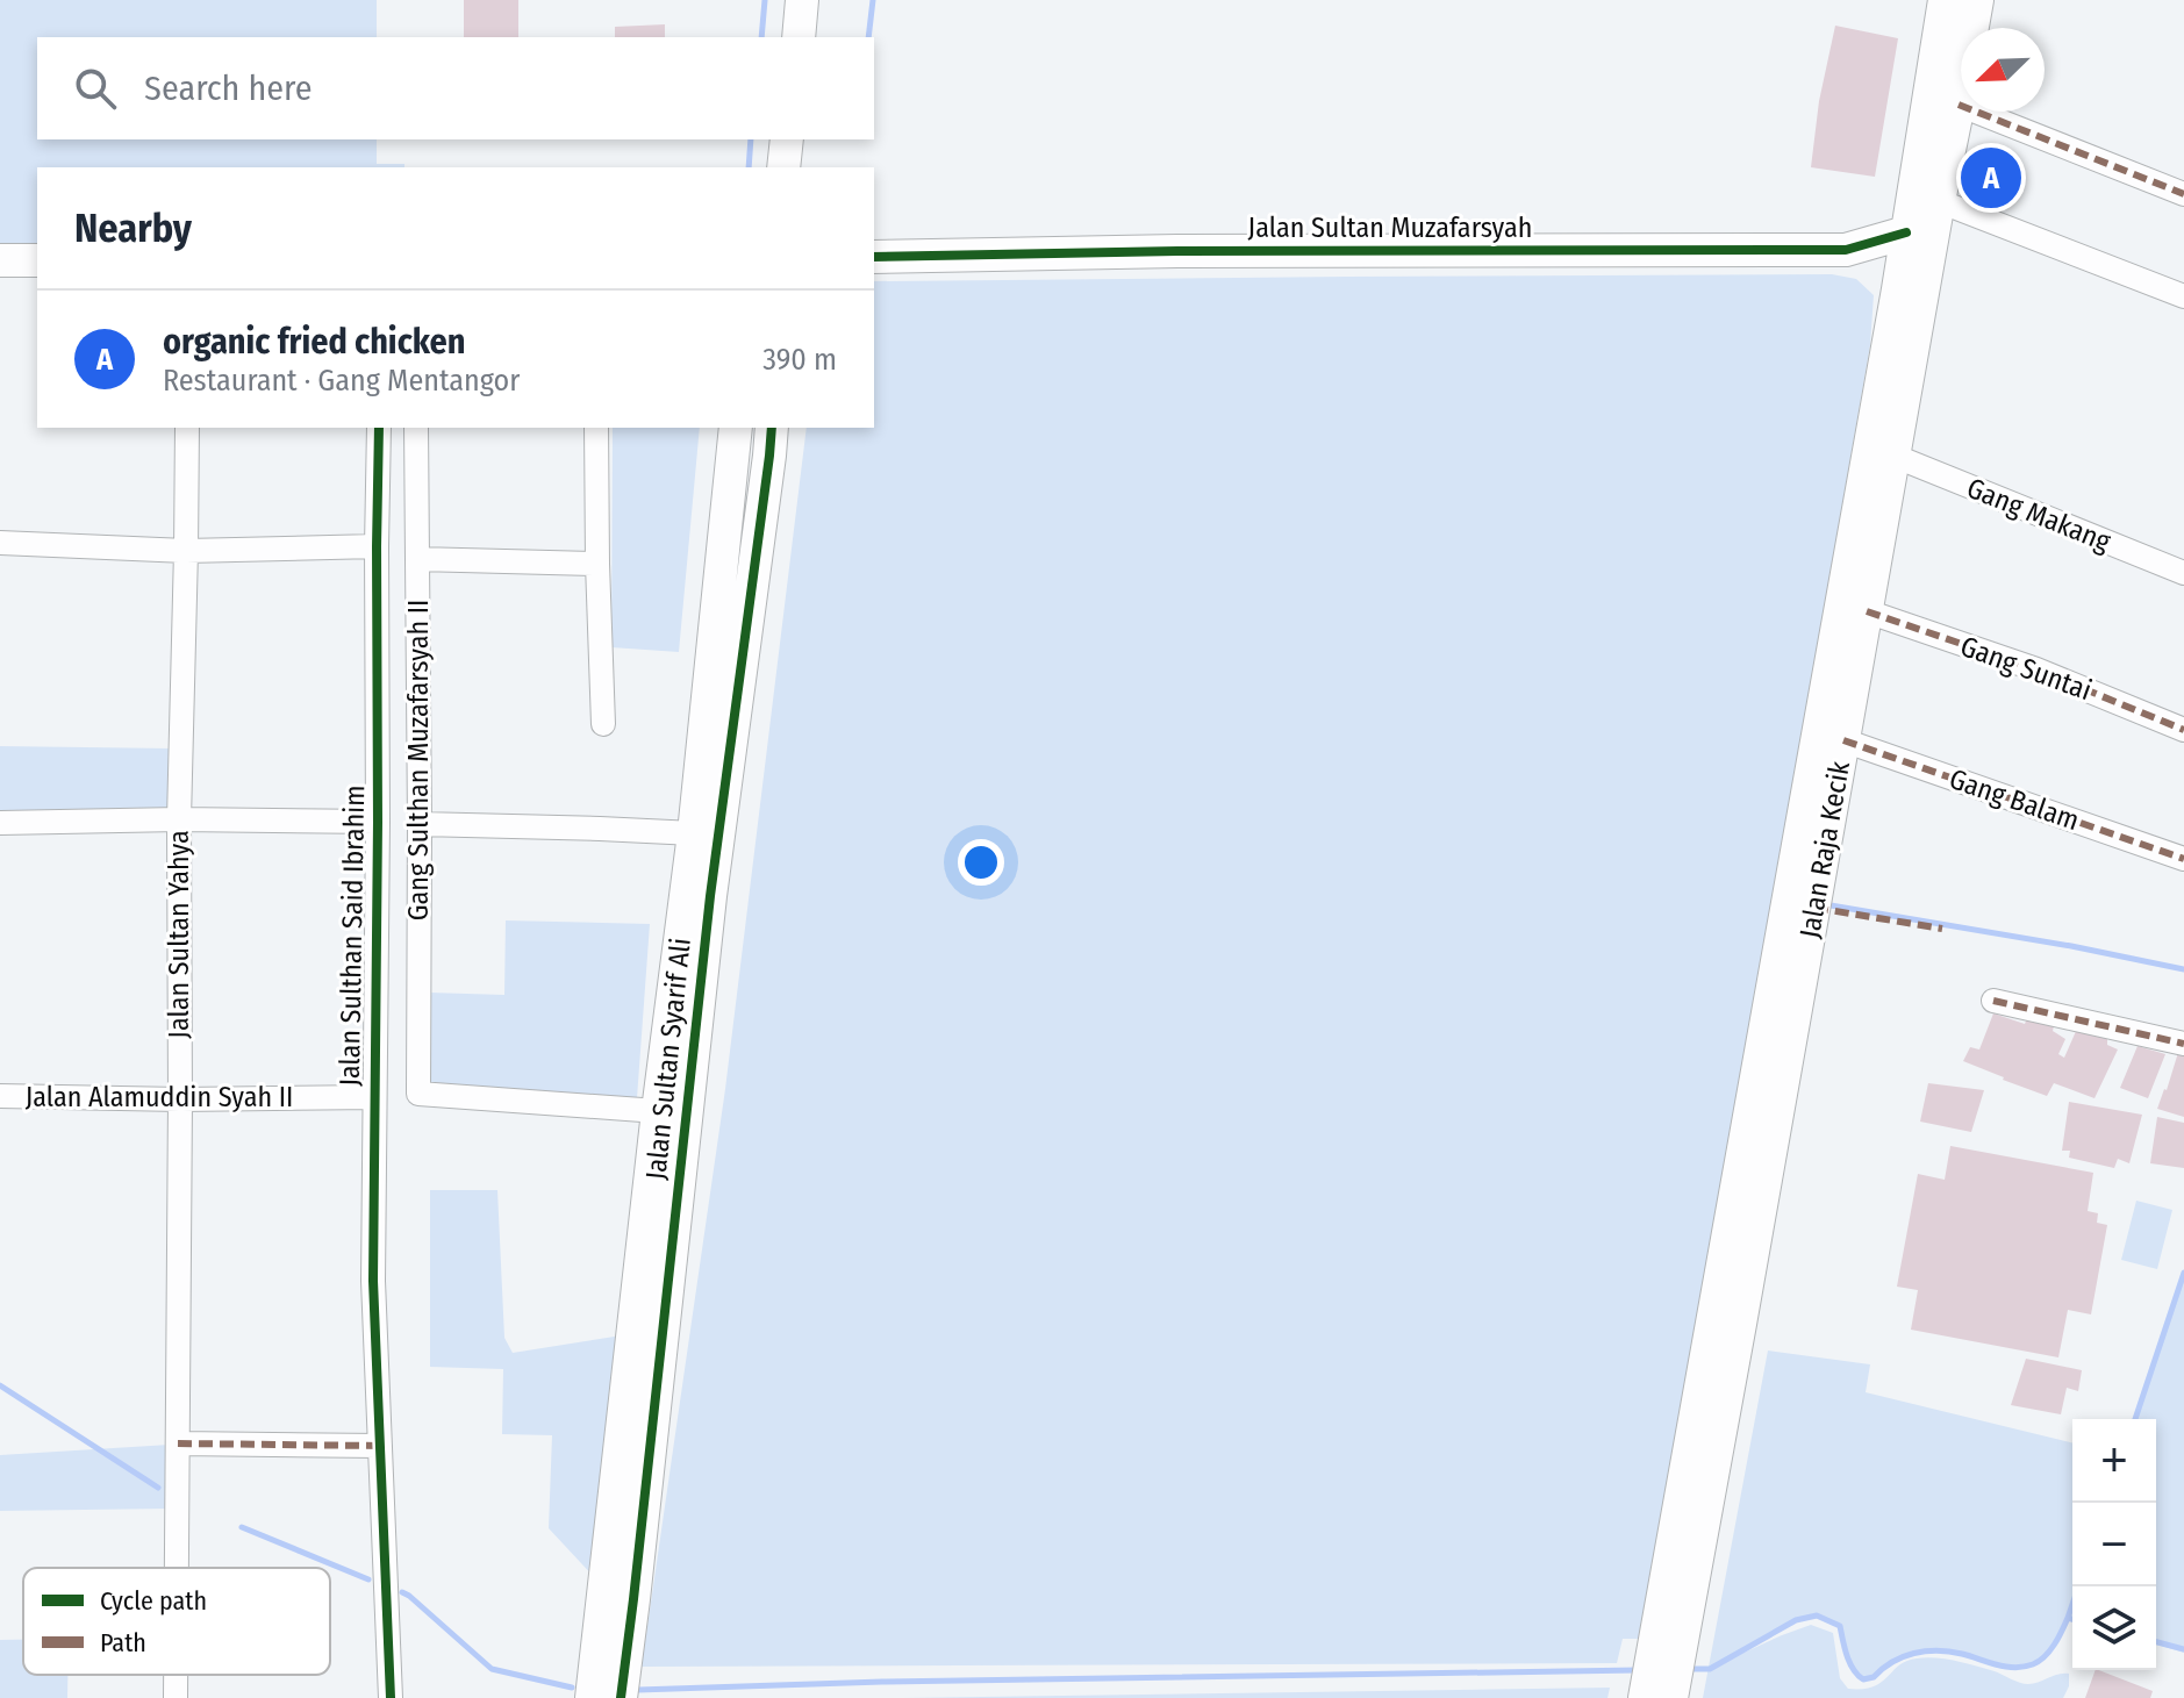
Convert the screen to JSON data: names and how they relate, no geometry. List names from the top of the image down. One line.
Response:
{"streets":{"street":["Jalan Sultan Muzafarsyah","Gang Makang","Gang Suntai","Gang Sulthan Muzafarsyah II","Gang Balam","Jalan Raja Kecik","Jalan Sultan Yahya","Jalan Sulthan Said Ibrahim","Jalan Sultan Syarif Ali","Jalan Alamuddin Syah II"]},"crossings":[["Jalan Sultan Muzafarsyah","Jalan Raja Kecik"],["Gang Makang","Jalan Raja Kecik"],["Gang Suntai","Jalan Raja Kecik"],["Gang Sulthan Muzafarsyah II","Jalan Sultan Syarif Ali"],["Gang Balam","Jalan Raja Kecik"],["Jalan Sultan Yahya","Jalan Alamuddin Syah II"],["Jalan Sulthan Said Ibrahim","Jalan Alamuddin Syah II"]],"legend":["Cycle path","Path"],"north":"bottom left","page":{"search":"Search here","pins":"A","heading":"Nearby","list":[{"mark":"A","name":"organic fried chicken","note":"Restaurant · Gang Mentangor","value":"390 m"}],"map_buttons":["+","−"]}}
